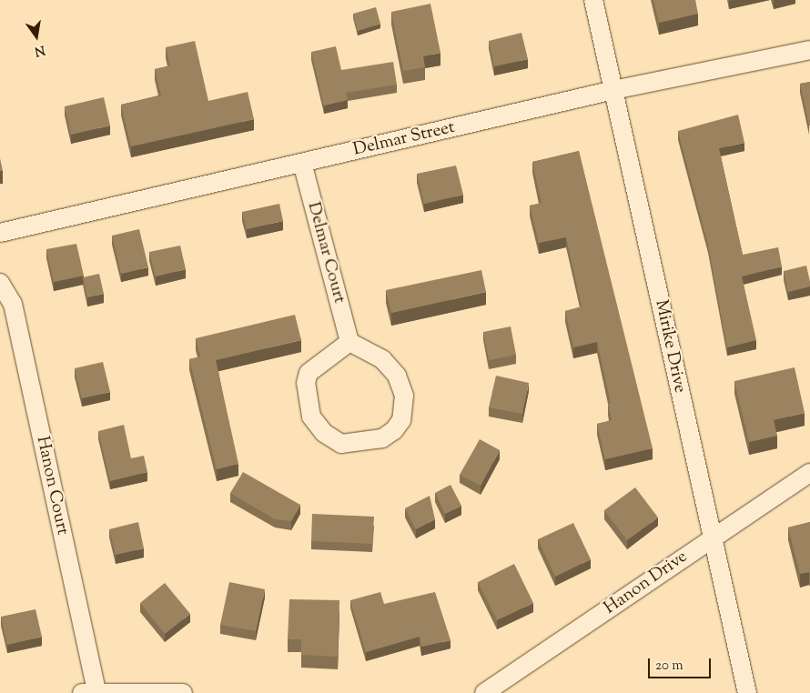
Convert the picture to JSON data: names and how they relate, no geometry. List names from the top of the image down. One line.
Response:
{"streets":{"street":["Delmar Street","Delmar Court","Mirike Drive","Hanon Court","Hanon Drive"]},"crossings":[["Delmar Street","Delmar Court"],["Delmar Street","Mirike Drive"],["Mirike Drive","Hanon Drive"]],"scale_bar":"20 m","north":"bottom"}
